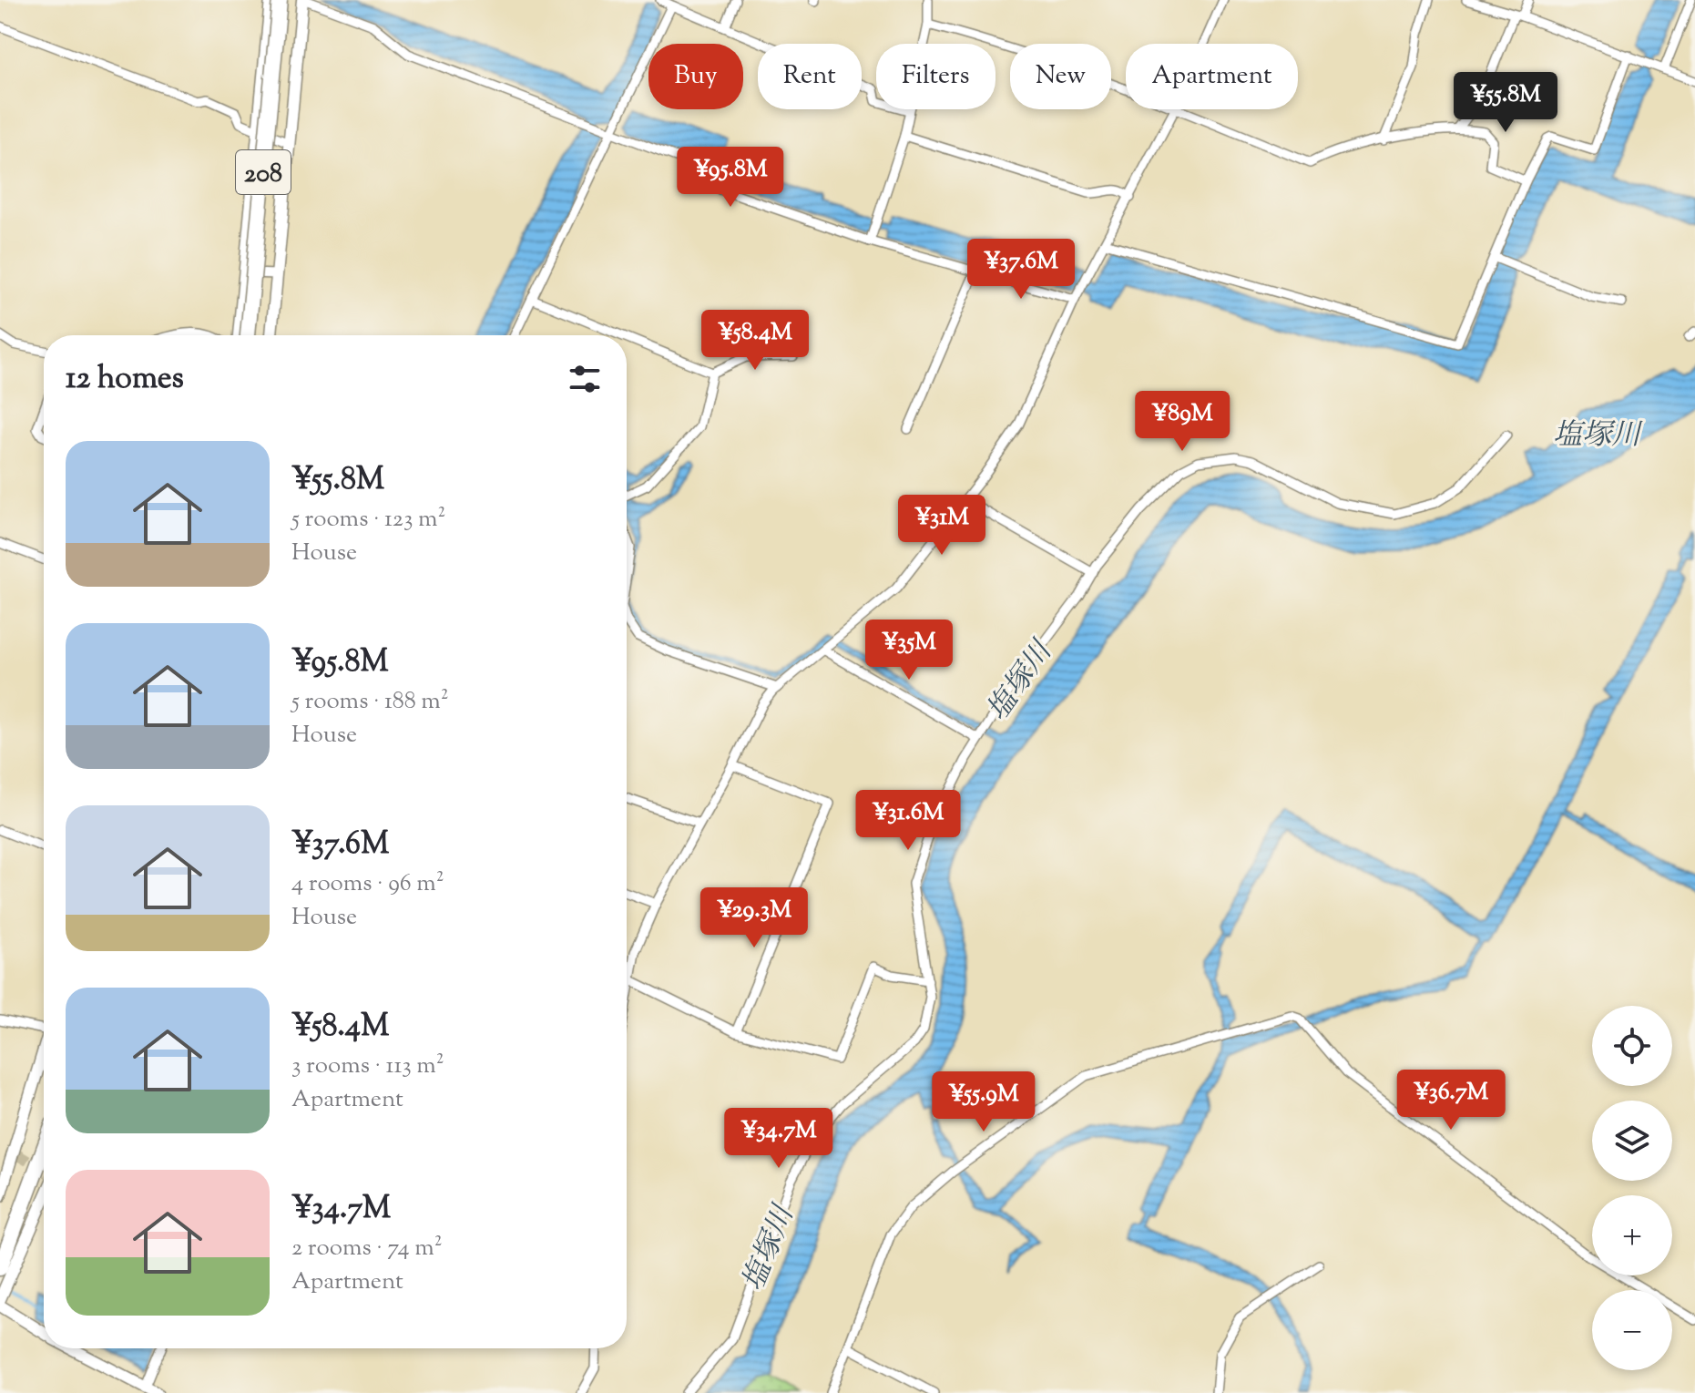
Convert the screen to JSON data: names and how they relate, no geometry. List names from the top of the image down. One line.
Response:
{"streets":{"highway":["208"]},"water":["塩塚川"],"page":{"chip":["Buy","Rent","Filters","New","Apartment"],"price":["¥55.8M","¥95.8M","¥37.6M","¥58.4M","¥89M","¥31M","¥35M","¥31.6M","¥29.3M","¥36.7M","¥55.9M","¥34.7M"],"heading":"12 homes","list":[{"name":"¥55.8M","note":"5 rooms · 123 m² · House"},{"name":"¥95.8M","note":"5 rooms · 188 m² · House"},{"name":"¥37.6M","note":"4 rooms · 96 m² · House"},{"name":"¥58.4M","note":"3 rooms · 113 m² · Apartment"},{"name":"¥34.7M","note":"2 rooms · 74 m² · Apartment"}],"map_buttons":["+","−"]}}
